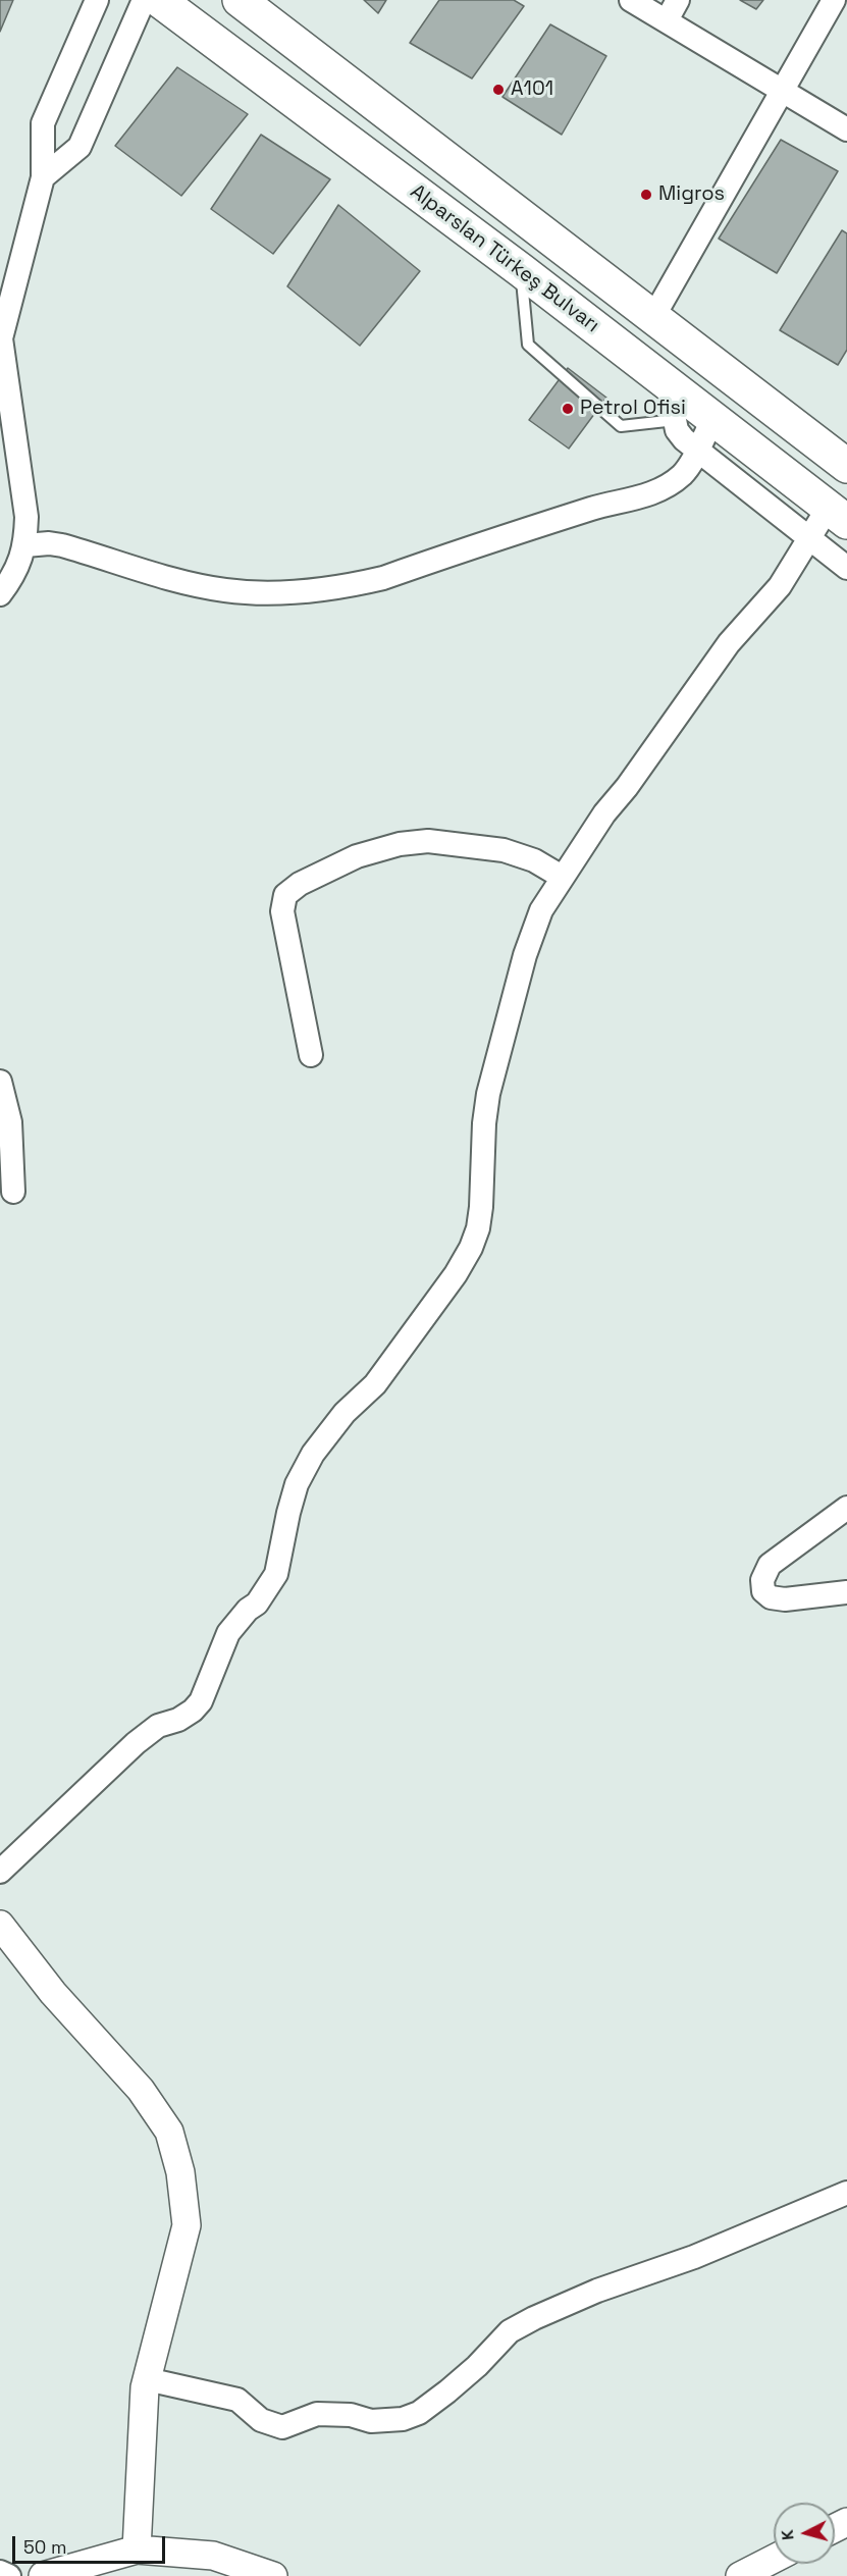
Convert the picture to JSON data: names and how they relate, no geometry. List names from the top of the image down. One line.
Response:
{"streets":{"main road":["Alparslan Türkeş Bulvarı"]},"places":["A101","Migros","Petrol Ofisi"],"scale_bar":"50 m","north":"left"}
